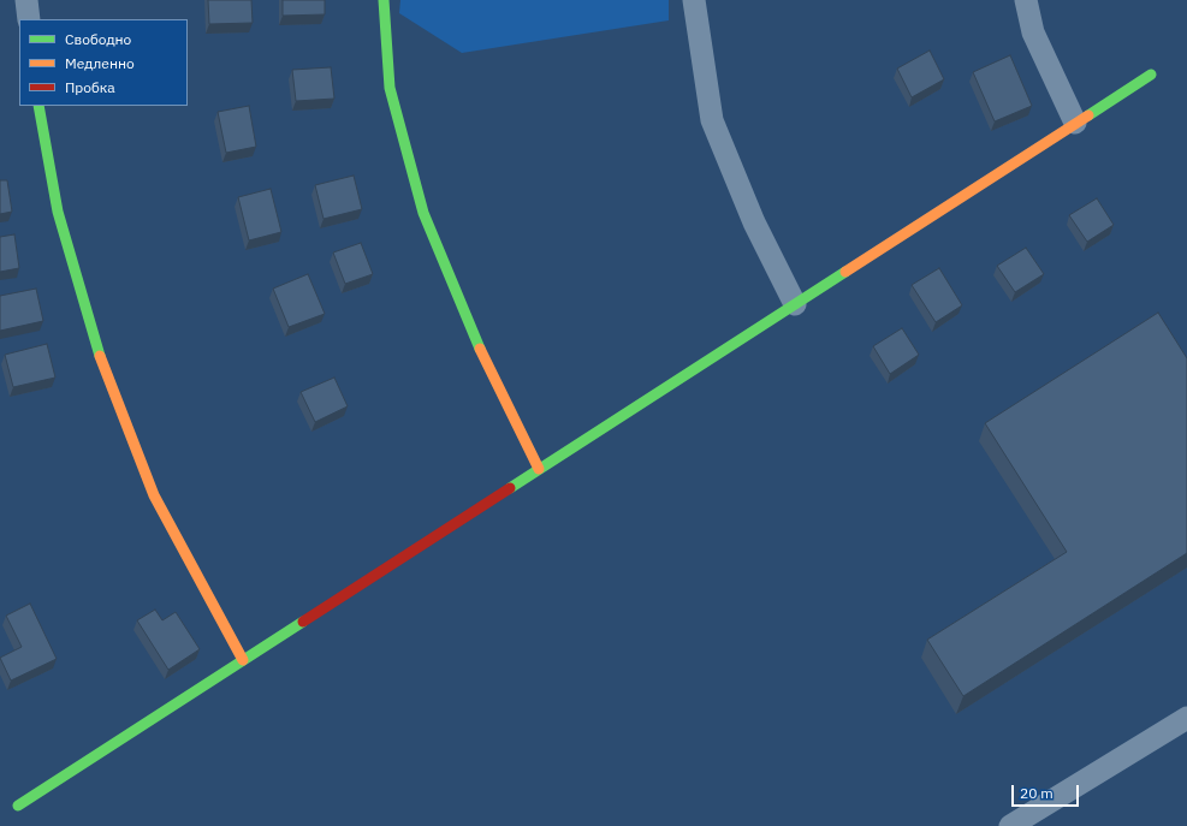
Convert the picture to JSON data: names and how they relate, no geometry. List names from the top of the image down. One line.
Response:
{"legend":["Свободно","Медленно","Пробка"],"scale_bar":"20 m"}
